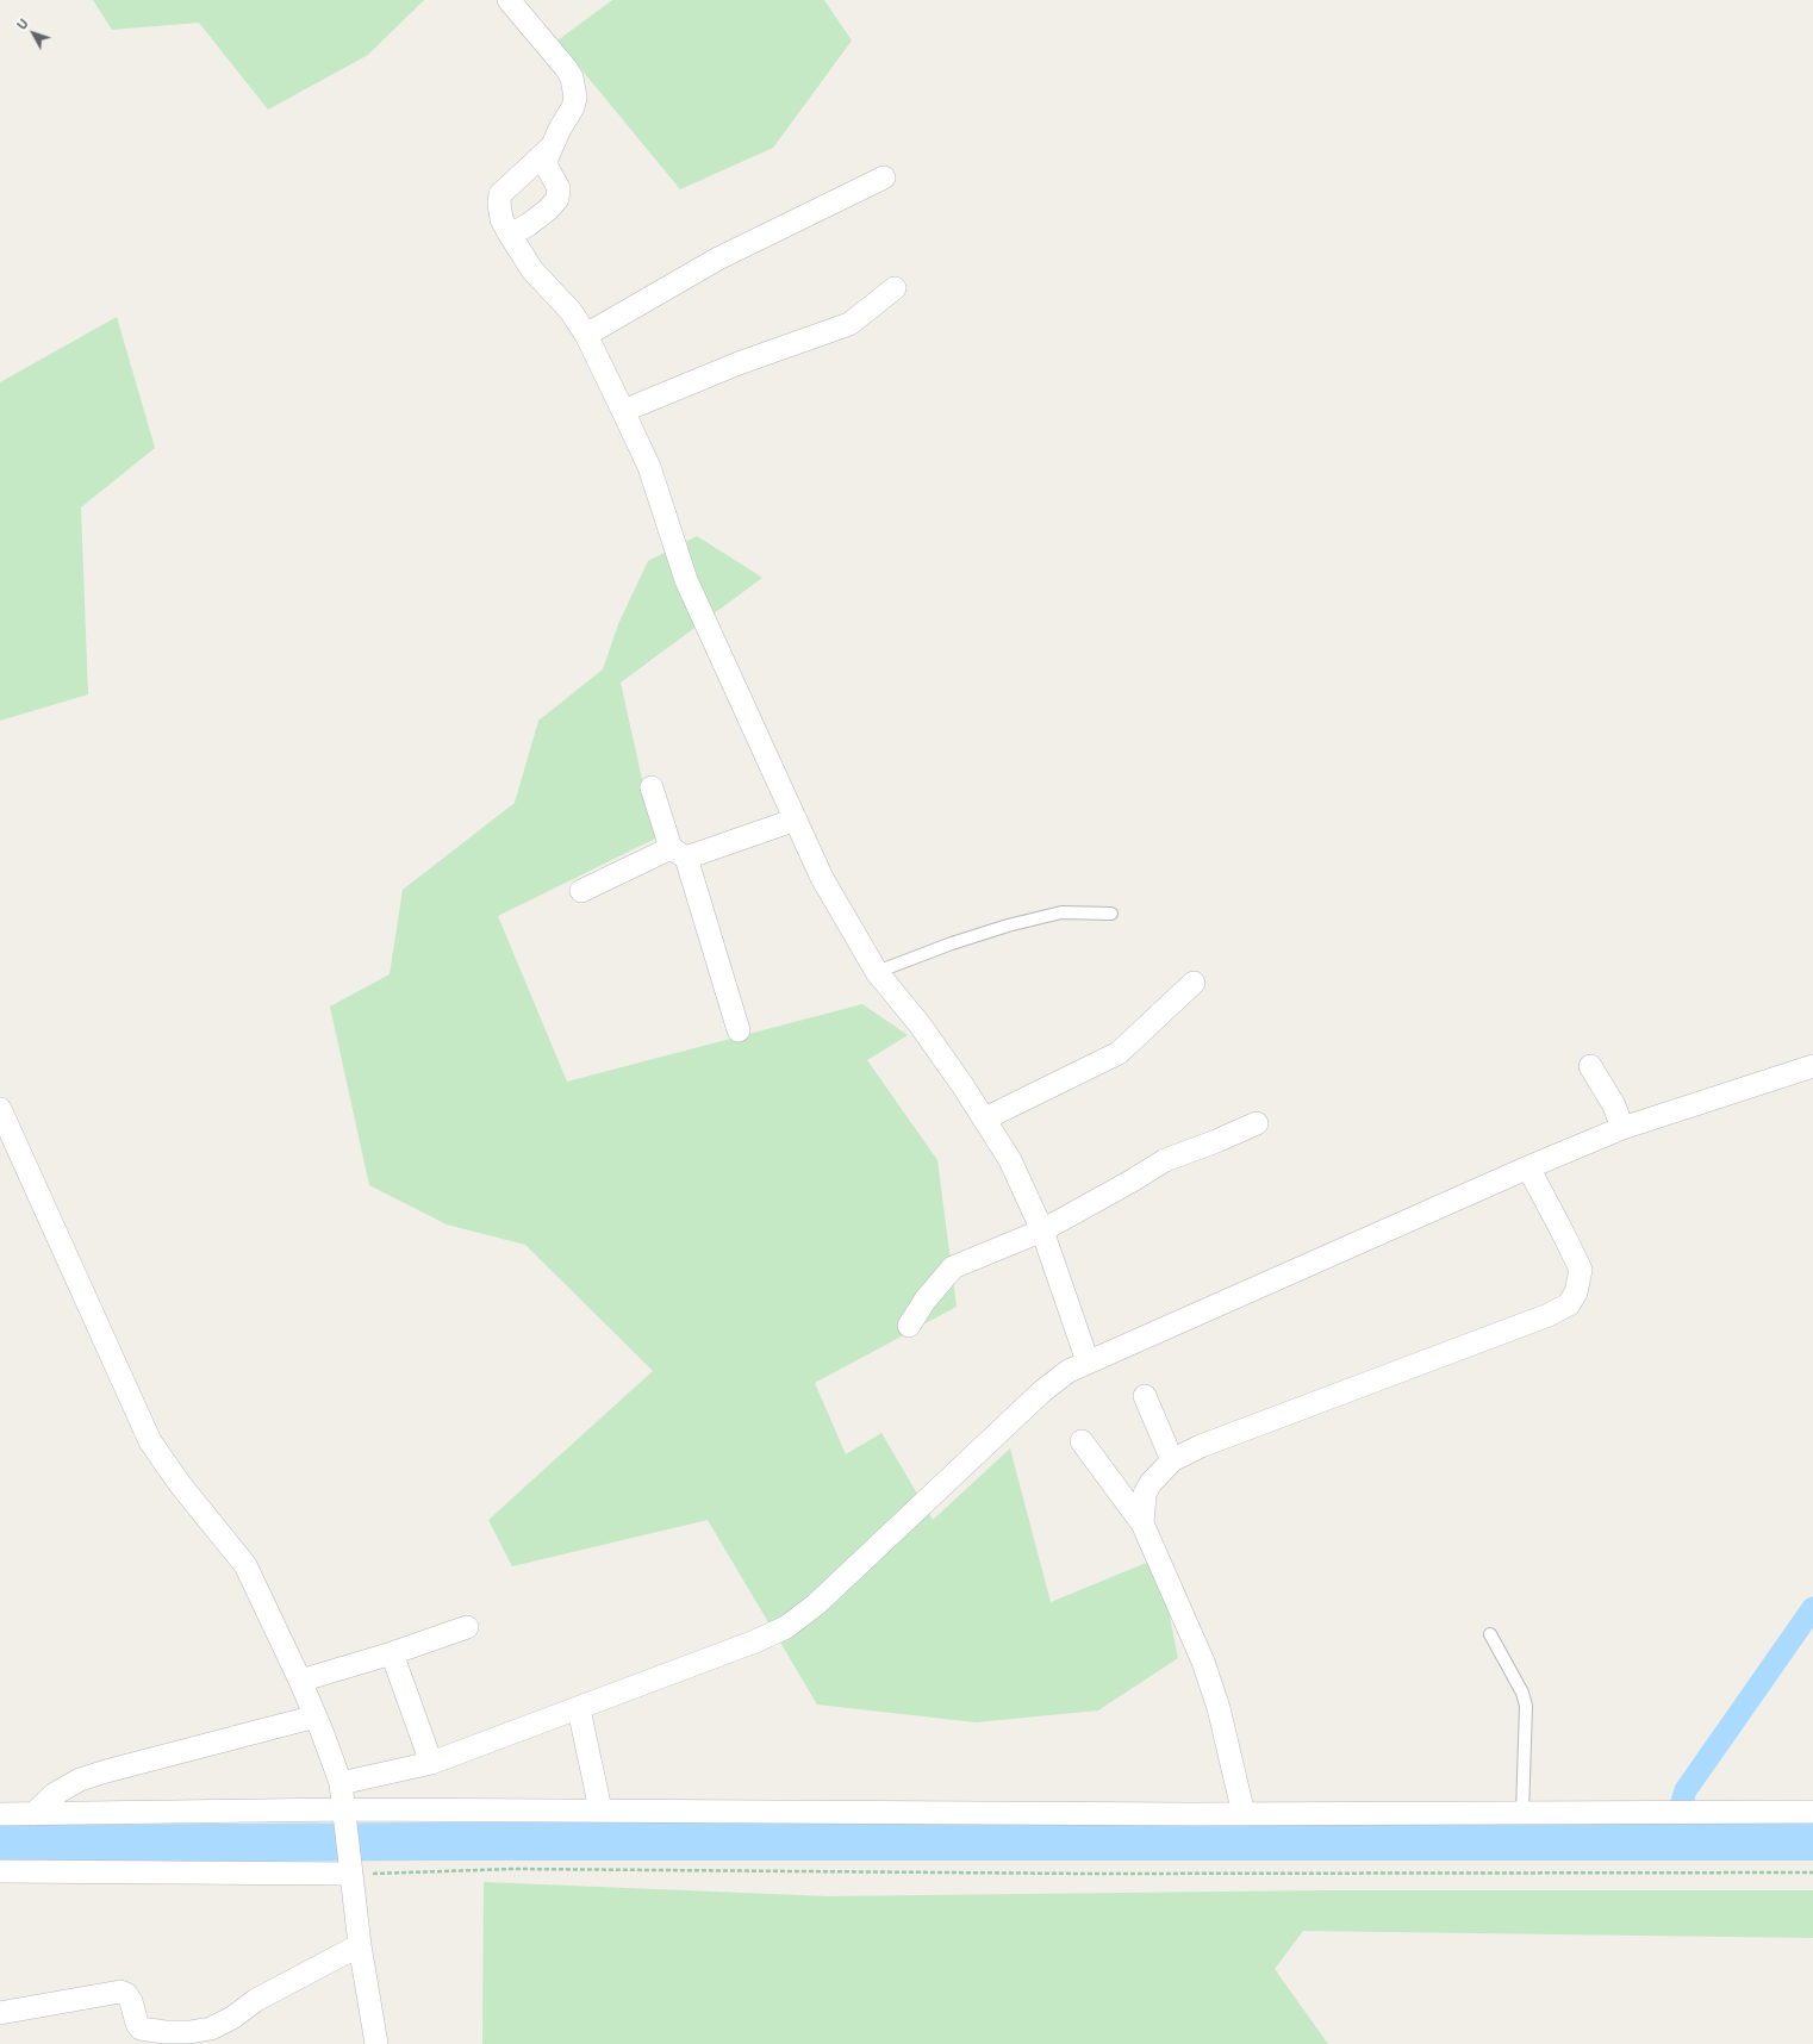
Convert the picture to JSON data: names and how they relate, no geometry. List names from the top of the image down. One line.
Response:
{"north":"top left"}
